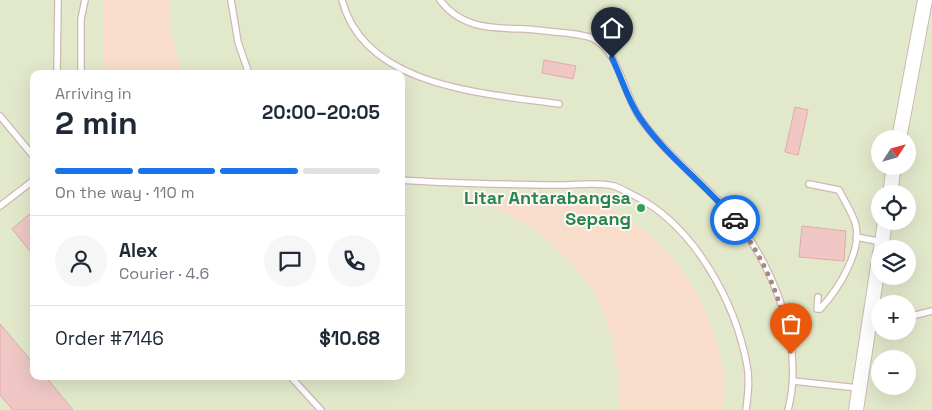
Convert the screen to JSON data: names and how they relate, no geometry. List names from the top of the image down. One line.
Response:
{"places":["Litar Antarabangsa Sepang"],"north":"top right","page":{"heading":["2 min","Arriving in","20:00–20:05"],"panel":["Alex","Courier · 4.6","Order #7146","$10.68"],"map_buttons":["+","−"],"bar":"On the way · 110 m"}}
